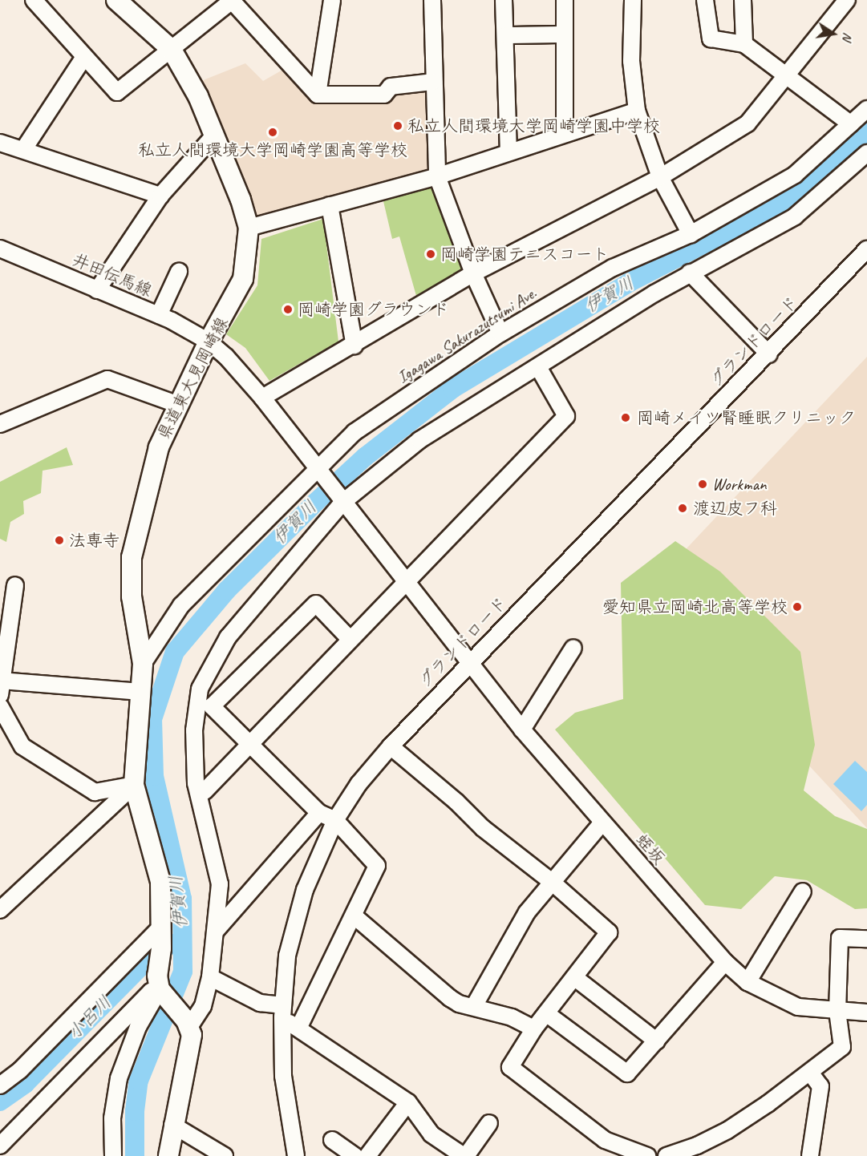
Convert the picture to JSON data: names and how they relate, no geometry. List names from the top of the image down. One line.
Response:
{"streets":{"main road":["県道東大見岡崎線"],"street":["井田伝馬線","Igagawa Sakurazutsumi Ave.","グランドロード","蛭坂"]},"crossings":[["井田伝馬線","Igagawa Sakurazutsumi Ave."],["井田伝馬線","県道東大見岡崎線"],["井田伝馬線","蛭坂"],["Igagawa Sakurazutsumi Ave.","県道東大見岡崎線"],["グランドロード","蛭坂"]],"water":["伊賀川","小呂川"],"places":["私立人間環境大学岡崎学園中学校","私立人間環境大学岡崎学園高等学校","岡崎学園テニスコート","岡崎学園グラウンド","岡崎メイツ腎睡眠クリニック","Workman","渡辺皮フ科","法専寺","愛知県立岡崎北高等学校"],"north":"right"}
